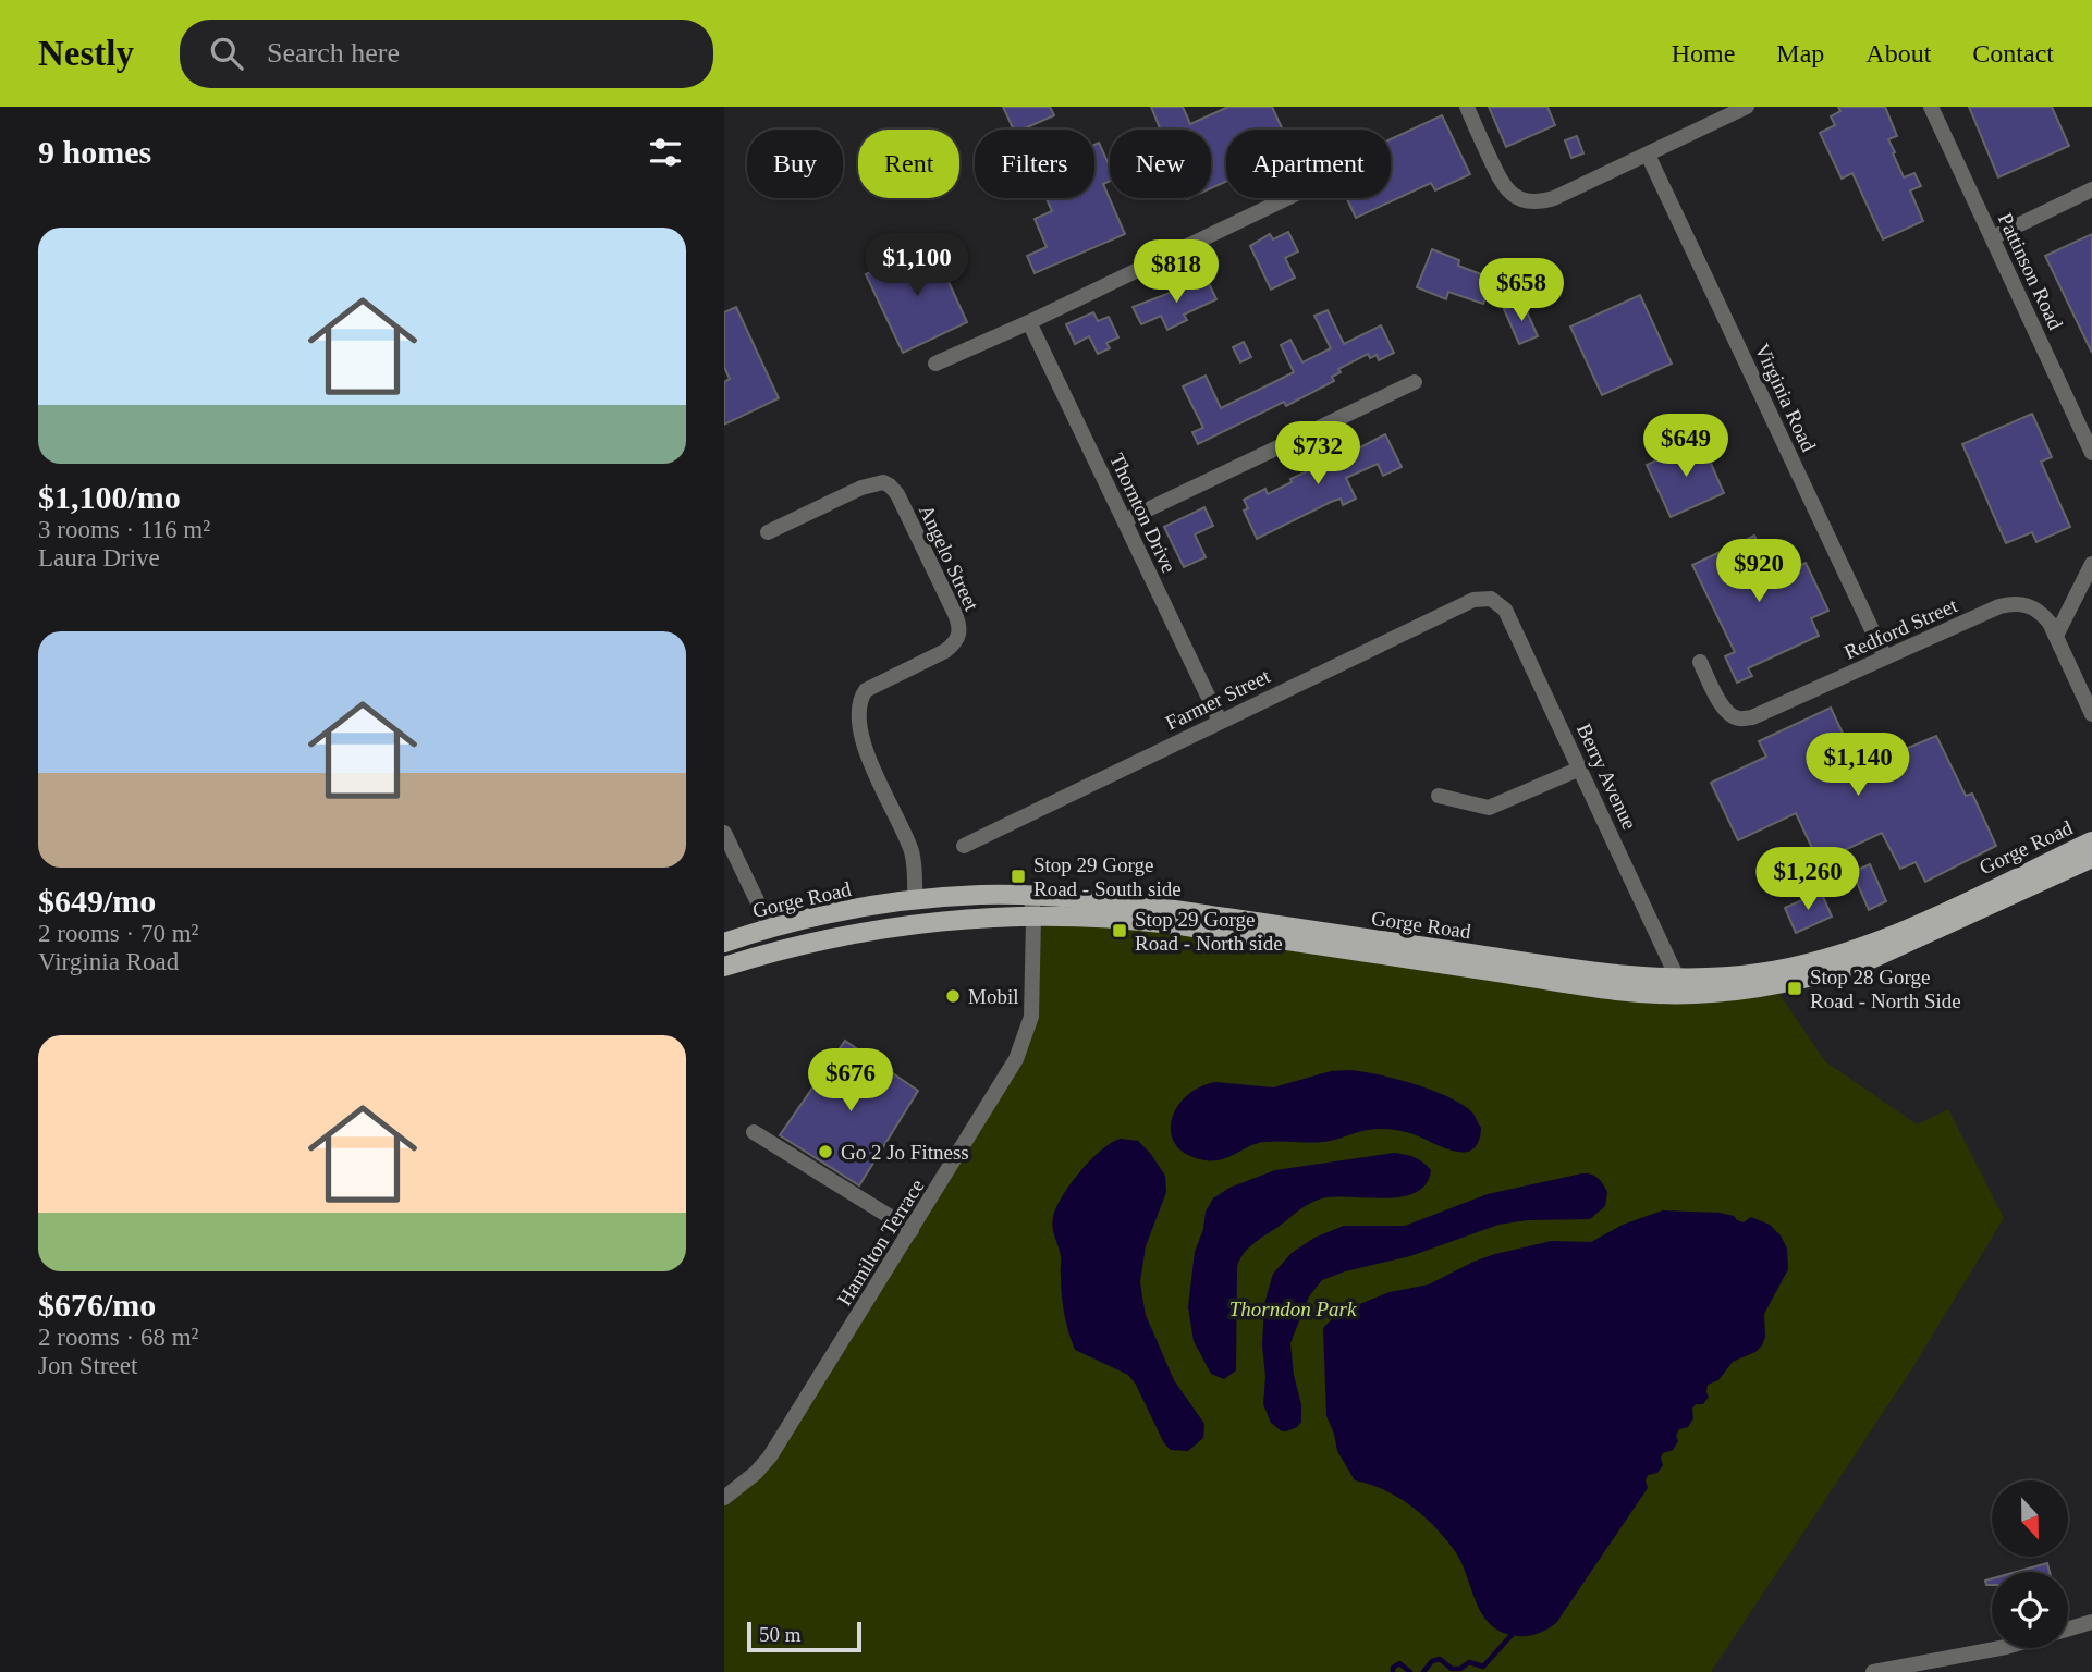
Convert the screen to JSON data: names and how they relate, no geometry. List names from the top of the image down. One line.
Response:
{"streets":{"main road":["Gorge Road"],"street":["Pattinson Road","Virginia Road","Thornton Drive","Angelo Street","Redford Street","Farmer Street","Berry Avenue","Hamilton Terrace"]},"crossings":[["Virginia Road","Redford Street"],["Thornton Drive","Farmer Street"],["Angelo Street","Gorge Road"],["Farmer Street","Berry Avenue"],["Berry Avenue","Gorge Road"],["Gorge Road","Hamilton Terrace"]],"parks":["Thorndon Park"],"places":{"transit":["Stop 29 Gorge Road - South side","Stop 29 Gorge Road - North side","Stop 28 Gorge Road - North Side"],"other":["Mobil","Go 2 Jo Fitness"]},"scale_bar":"50 m","north":"bottom","page":{"header":"Nestly","search":"Search here","nav":["Home","Map","About","Contact"],"heading":"9 homes","chip":["Buy","Rent","Filters","New","Apartment"],"list":[{"name":"$1,100/mo","note":"3 rooms · 116 m² · Laura Drive"},{"name":"$649/mo","note":"2 rooms · 70 m² · Virginia Road"},{"name":"$676/mo","note":"2 rooms · 68 m² · Jon Street"}],"price":["$1,100","$818","$658","$649","$732","$920","$1,140","$1,260","$676"],"scale":"50 m"}}
